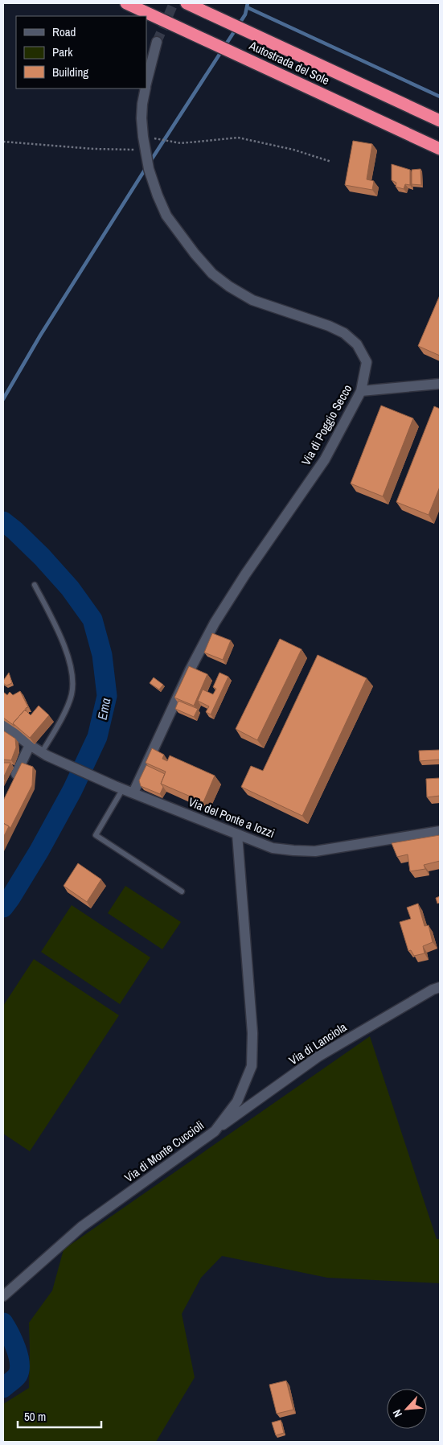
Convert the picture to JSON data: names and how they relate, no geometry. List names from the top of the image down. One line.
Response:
{"streets":{"highway":["Autostrada del Sole"],"street":["Via di Poggio Secco","Via del Ponte a Iozzi","Via di Lanciola","Via di Monte Cuccioli"]},"crossings":[["Via di Poggio Secco","Via del Ponte a Iozzi"],["Via del Ponte a Iozzi","Via di Monte Cuccioli"],["Via di Lanciola","Via di Monte Cuccioli"]],"water":["Ema"],"legend":["Road","Park","Building"],"scale_bar":"50 m","north":"bottom left"}
